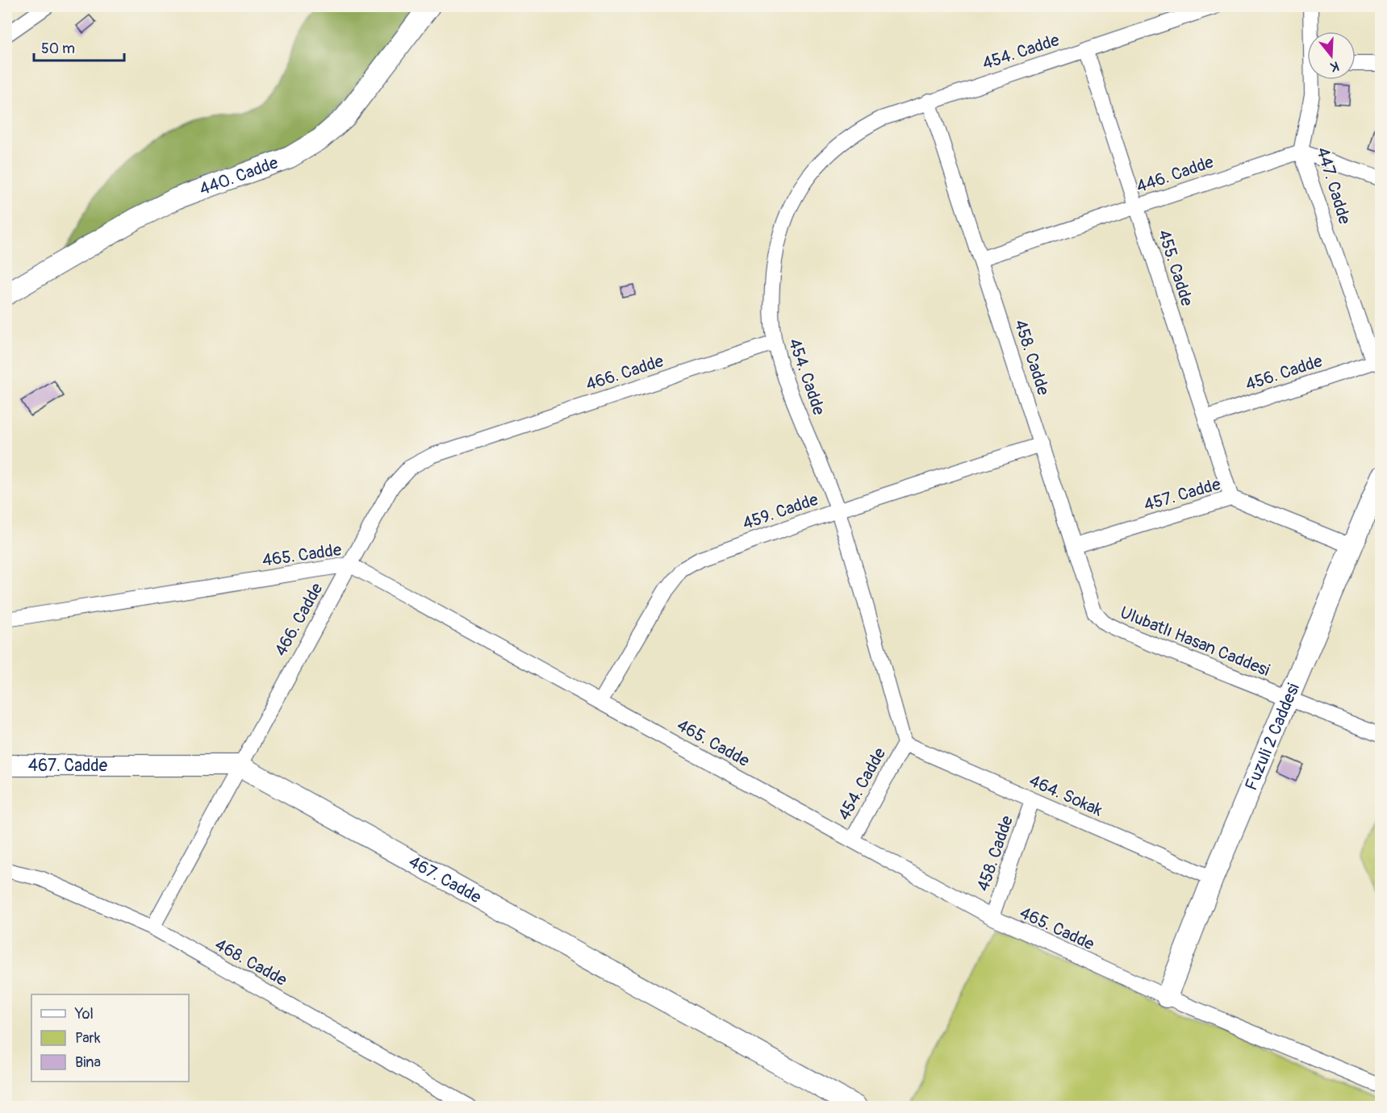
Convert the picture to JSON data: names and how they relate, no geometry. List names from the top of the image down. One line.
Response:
{"streets":{"street":["454. Cadde","446. Cadde","440. Cadde","447. Cadde","455. Cadde","458. Cadde","466. Cadde","456. Cadde","457. Cadde","459. Cadde","465. Cadde","Ulubatlı Hasan Caddesi","Fuzuli 2 Caddesi","467. Cadde","464. Sokak","468. Cadde"]},"crossings":[["454. Cadde","455. Cadde"],["454. Cadde","458. Cadde"],["454. Cadde","466. Cadde"],["454. Cadde","459. Cadde"],["454. Cadde","465. Cadde"],["454. Cadde","464. Sokak"],["446. Cadde","447. Cadde"],["446. Cadde","455. Cadde"],["446. Cadde","458. Cadde"],["447. Cadde","456. Cadde"],["455. Cadde","456. Cadde"],["455. Cadde","457. Cadde"],["458. Cadde","457. Cadde"],["458. Cadde","459. Cadde"],["458. Cadde","465. Cadde"],["458. Cadde","Ulubatlı Hasan Caddesi"],["458. Cadde","464. Sokak"],["466. Cadde","465. Cadde"],["466. Cadde","467. Cadde"],["466. Cadde","468. Cadde"],["457. Cadde","Fuzuli 2 Caddesi"],["459. Cadde","465. Cadde"],["465. Cadde","Fuzuli 2 Caddesi"],["Ulubatlı Hasan Caddesi","Fuzuli 2 Caddesi"],["Fuzuli 2 Caddesi","464. Sokak"]],"legend":["Yol","Park","Bina"],"scale_bar":"50 m","north":"bottom"}
